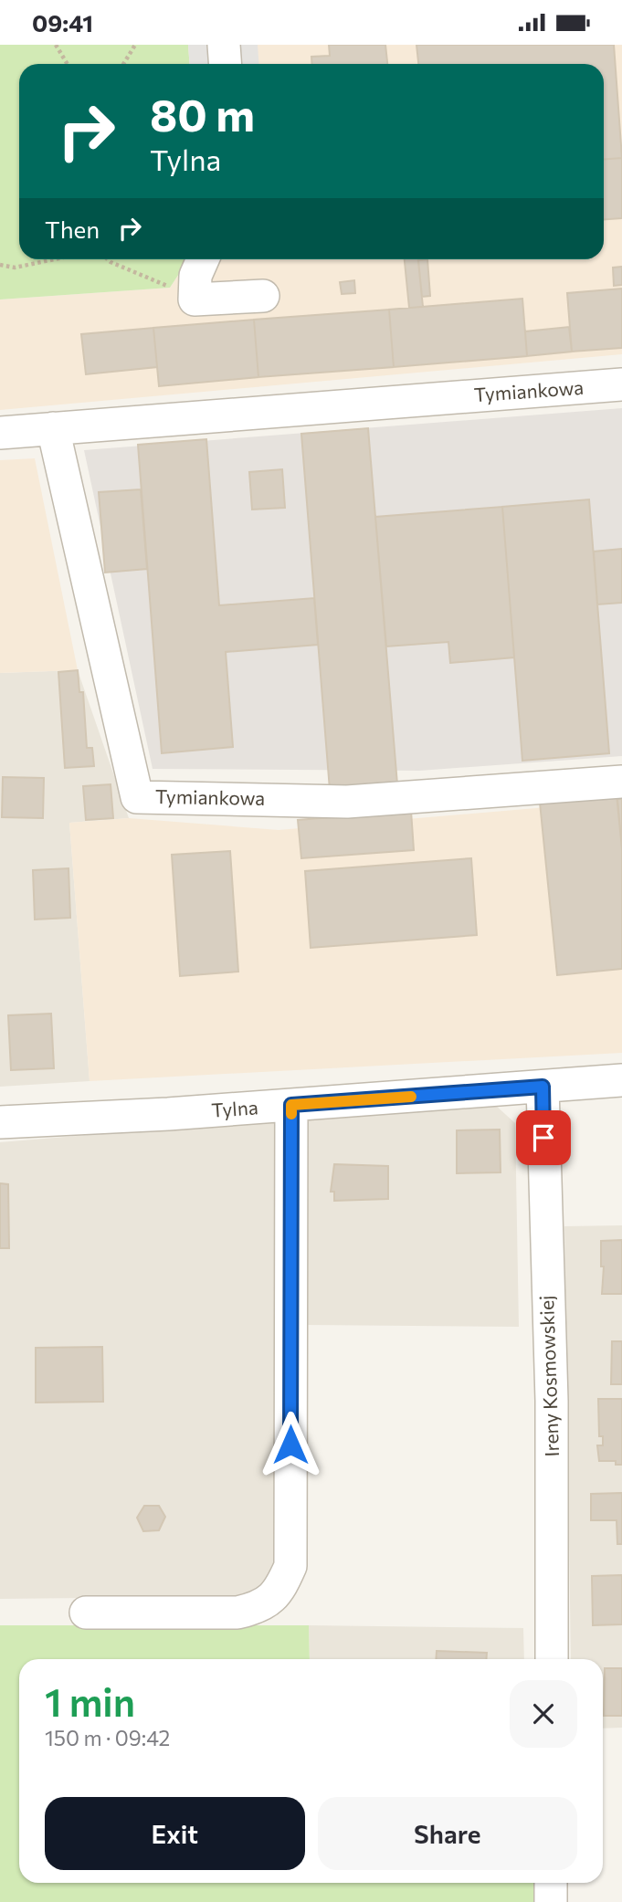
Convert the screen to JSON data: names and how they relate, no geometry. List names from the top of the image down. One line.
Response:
{"streets":{"street":["Tymiankowa","Tylna","Ireny Kosmowskiej"]},"crossings":[["Tylna","Ireny Kosmowskiej"]],"page":{"status":"09:41","turn":["80 m","Tylna"],"then":"Then","heading":["1 min","150 m · 09:42"],"buttons":["Exit","Share"]}}
